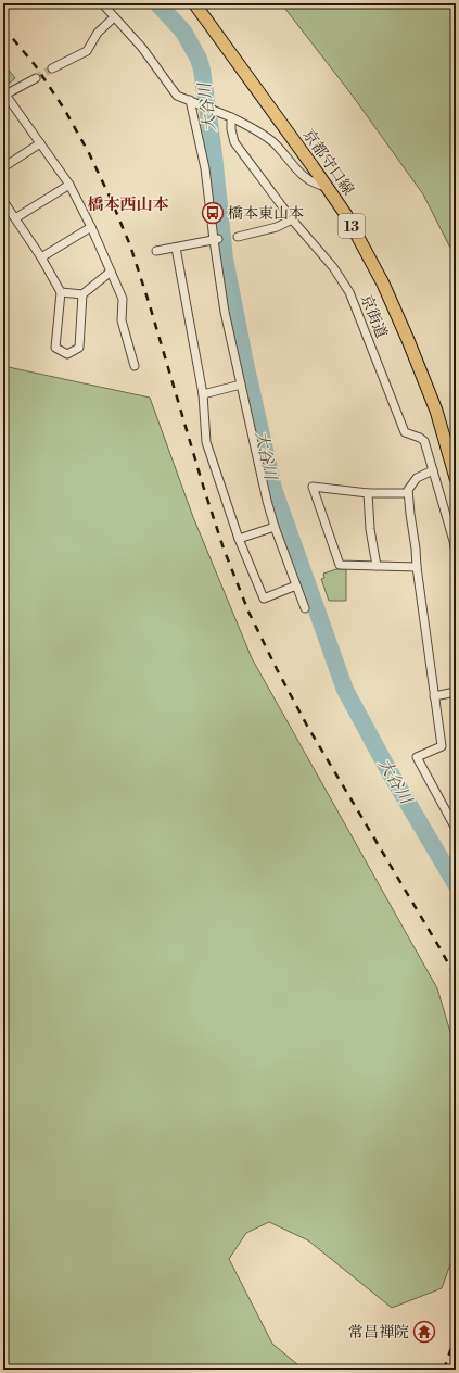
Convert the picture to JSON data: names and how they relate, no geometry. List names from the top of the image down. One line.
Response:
{"streets":{"main road":["京都守口線","13"],"street":["京街道"]},"districts":["橋本西山本"],"water":["大谷川"],"places":{"bus stop":["橋本東山本"],"temple":["常昌禅院"]}}
